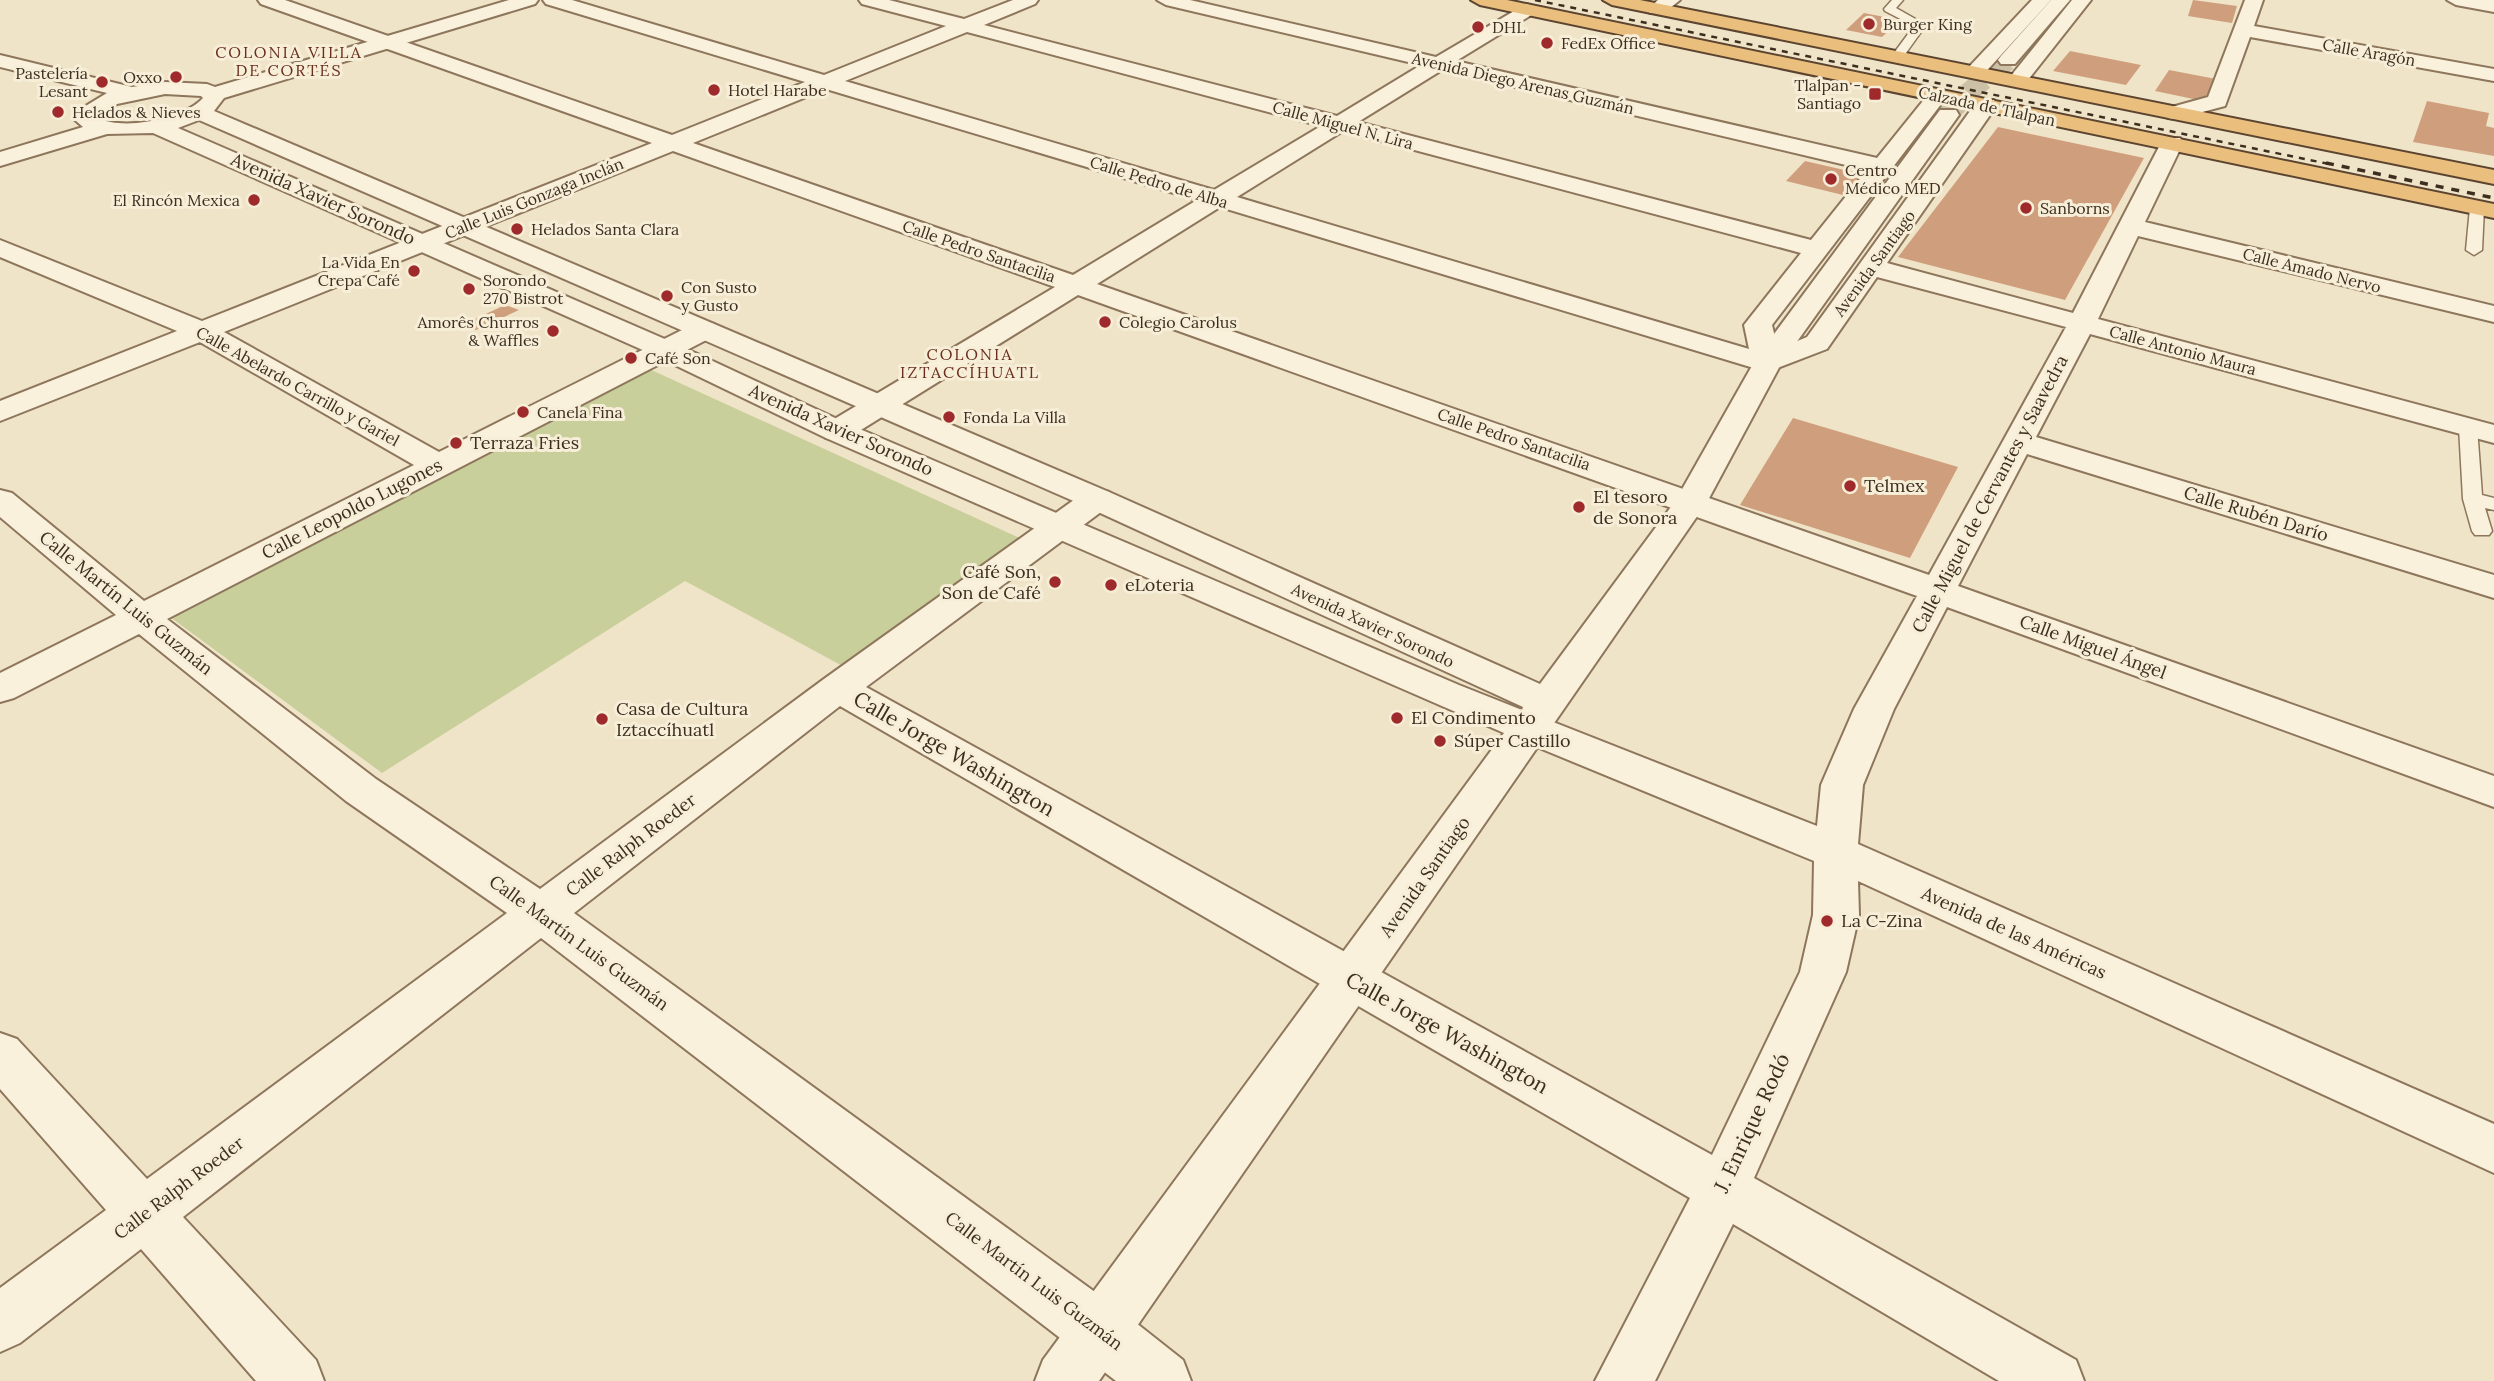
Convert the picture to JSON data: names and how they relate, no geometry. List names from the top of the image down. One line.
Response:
{"streets":{"highway":["Calzada de Tlalpan"],"street":["Calle Aragón","Avenida Diego Arenas Guzmán","Calle Miguel N. Lira","Calle Pedro de Alba","Calle Luis Gonzaga Inclán","Avenida Xavier Sorondo","Calle Pedro Santacilia","Avenida Santiago","Calle Amado Nervo","Calle Antonio Maura","Calle Abelardo Carrillo y Gariel","Calle Miguel de Cervantes y Saavedra","Calle Leopoldo Lugones","Calle Rubén Darío","Calle Martín Luis Guzmán","Calle Miguel Ángel","Calle Jorge Washington","Calle Ralph Roeder","Avenida de las Américas","J. Enrique Rodó"]},"crossings":[["Calzada de Tlalpan","Avenida Santiago"],["Calzada de Tlalpan","Calle Miguel de Cervantes y Saavedra"],["Calle Miguel N. Lira","Calle Luis Gonzaga Inclán"],["Calle Pedro de Alba","Calle Luis Gonzaga Inclán"],["Calle Pedro de Alba","Avenida Santiago"],["Calle Luis Gonzaga Inclán","Avenida Xavier Sorondo"],["Calle Luis Gonzaga Inclán","Calle Pedro Santacilia"],["Calle Luis Gonzaga Inclán","Calle Abelardo Carrillo y Gariel"],["Avenida Xavier Sorondo","Avenida Santiago"],["Avenida Xavier Sorondo","Calle Leopoldo Lugones"],["Avenida Xavier Sorondo","Calle Ralph Roeder"],["Avenida Xavier Sorondo","Avenida de las Américas"],["Calle Pedro Santacilia","Avenida Santiago"],["Calle Pedro Santacilia","Calle Miguel Ángel"],["Avenida Santiago","Calle Antonio Maura"],["Avenida Santiago","Calle Martín Luis Guzmán"],["Avenida Santiago","Calle Miguel Ángel"],["Avenida Santiago","Calle Jorge Washington"],["Avenida Santiago","Avenida de las Américas"],["Calle Amado Nervo","Calle Miguel de Cervantes y Saavedra"],["Calle Antonio Maura","Calle Miguel de Cervantes y Saavedra"],["Calle Abelardo Carrillo y Gariel","Calle Leopoldo Lugones"],["Calle Miguel de Cervantes y Saavedra","Calle Rubén Darío"],["Calle Miguel de Cervantes y Saavedra","Calle Miguel Ángel"],["Calle Miguel de Cervantes y Saavedra","Avenida de las Américas"],["Calle Miguel de Cervantes y Saavedra","J. Enrique Rodó"],["Calle Leopoldo Lugones","Calle Martín Luis Guzmán"],["Calle Martín Luis Guzmán","Calle Ralph Roeder"],["Calle Jorge Washington","Calle Ralph Roeder"],["Calle Jorge Washington","J. Enrique Rodó"],["Avenida de las Américas","J. Enrique Rodó"]],"districts":["COLONIA VILLA DE CORTÉS","COLONIA IZTACCÍHUATL"],"places":{"other":["Burger King","DHL","FedEx Office","Oxxo","Pastelería Lesant","Hotel Harabe","Helados & Nieves","Centro Médico MED","El Rincón Mexica","Sanborns","Helados Santa Clara","La Vida En Crepa Café","Sorondo 270 Bistrot","Con Susto y Gusto","Colegio Carolus","Amorês Churros & Waffles","Café Son","Canela Fina","Fonda La Villa","Terraza Fries","Telmex","El tesoro de Sonora","Café Son, Son de Café","eLoteria","El Condimento","Casa de Cultura Iztaccíhuatl","Súper Castillo","La C-Zina"],"transit":["Tlalpan - Santiago"]}}
